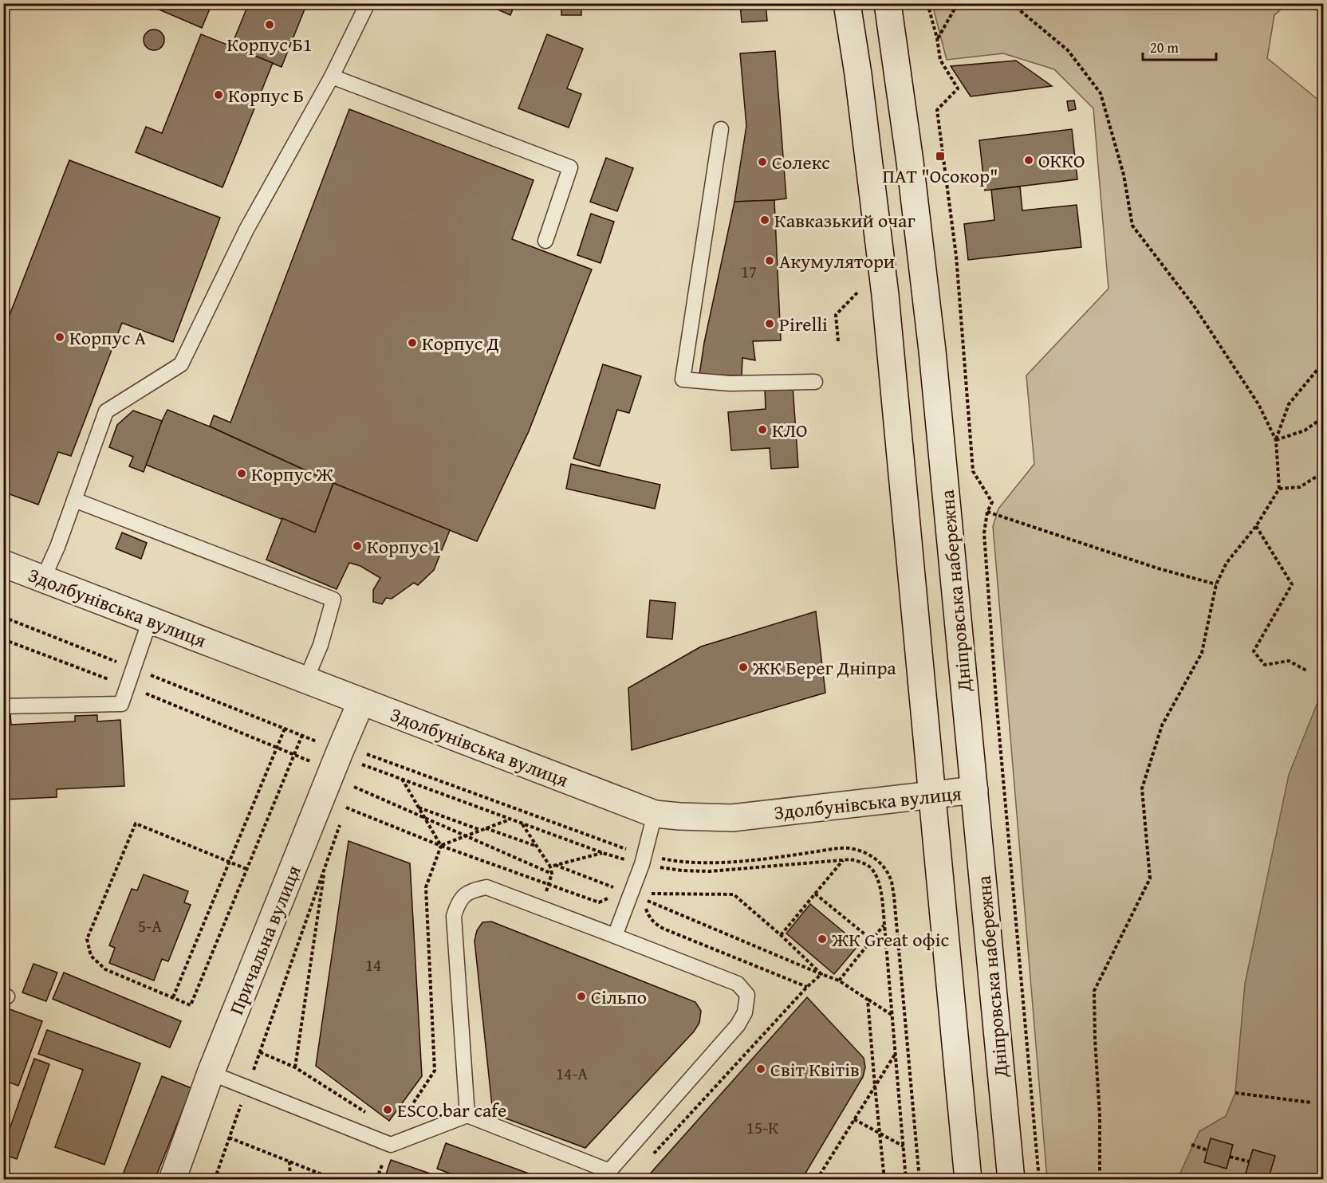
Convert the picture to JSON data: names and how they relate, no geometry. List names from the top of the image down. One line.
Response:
{"streets":{"main road":["Дніпровська набережна","Здолбунівська вулиця","Причальна вулиця"]},"crossings":[["Дніпровська набережна","Здолбунівська вулиця"],["Здолбунівська вулиця","Причальна вулиця"]],"places":{"other":["Корпус Б1","Корпус Б","ОККО","Солекс","Кавказький очаг","Акумулятори","Pirelli","Корпус А","Корпус Д","КЛО","Корпус Ж","Корпус 1","ЖК Берег Дніпра","ЖК Great офіс","Сільпо","Світ Квітів","ESCO.bar cafe"],"transit":["ПАТ \"Осокор\""]},"house_numbers":["17","5-А","14","14-А","15-К"],"scale_bar":"20 m"}
